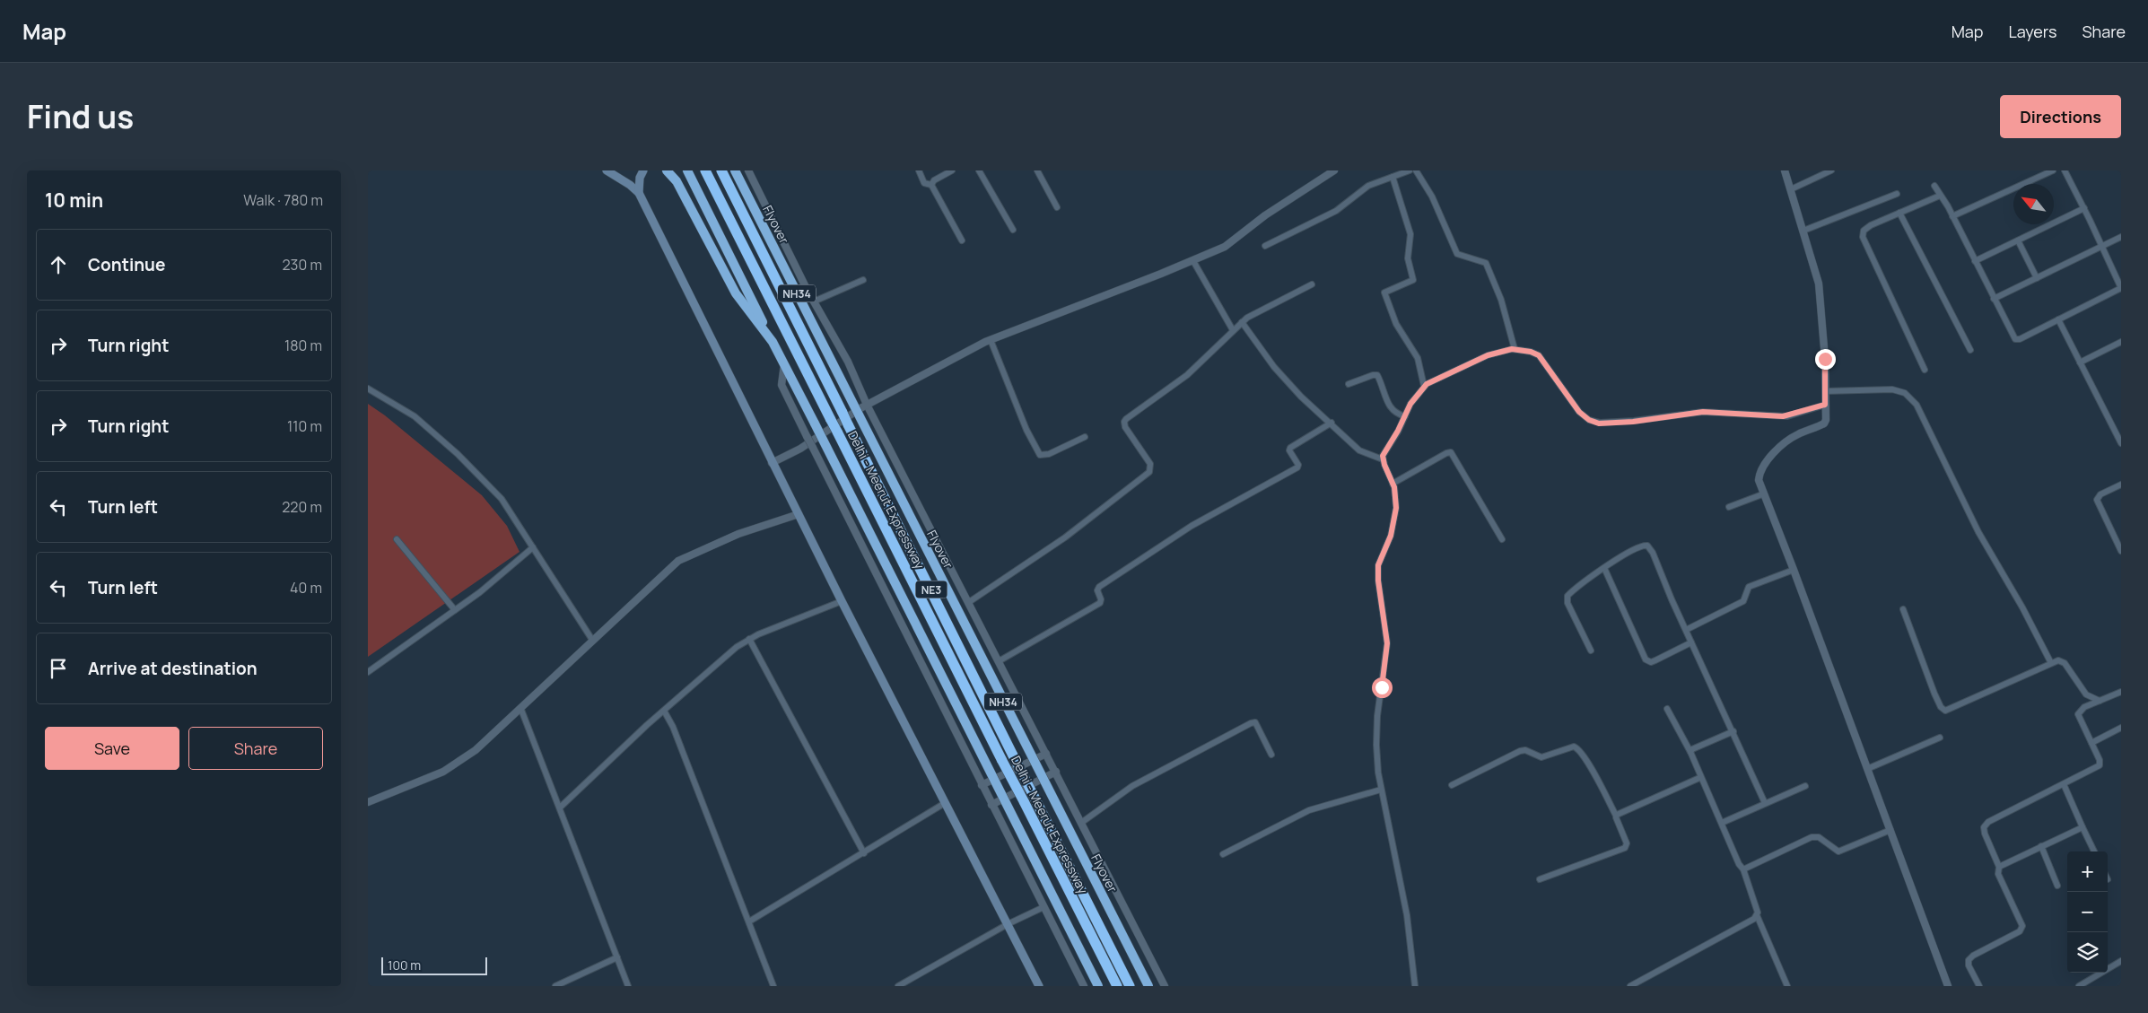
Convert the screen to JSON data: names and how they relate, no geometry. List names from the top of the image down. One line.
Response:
{"streets":{"highway":["Flyover","NH34","Delhi - Meerut Expressway","NE3"]},"scale_bar":"100 m","north":"top left","page":{"header":"Map","nav":["Map","Layers","Share"],"title":"Find us","buttons":["Directions",["Save","Share"]],"heading":["10 min","Walk · 780 m"],"list":[["Continue","230 m"],["Turn right","180 m"],["Turn right","110 m"],["Turn left","220 m"],["Turn left","40 m"],"Arrive at destination"],"map_buttons":["+","−"],"scale":"100 m"}}
